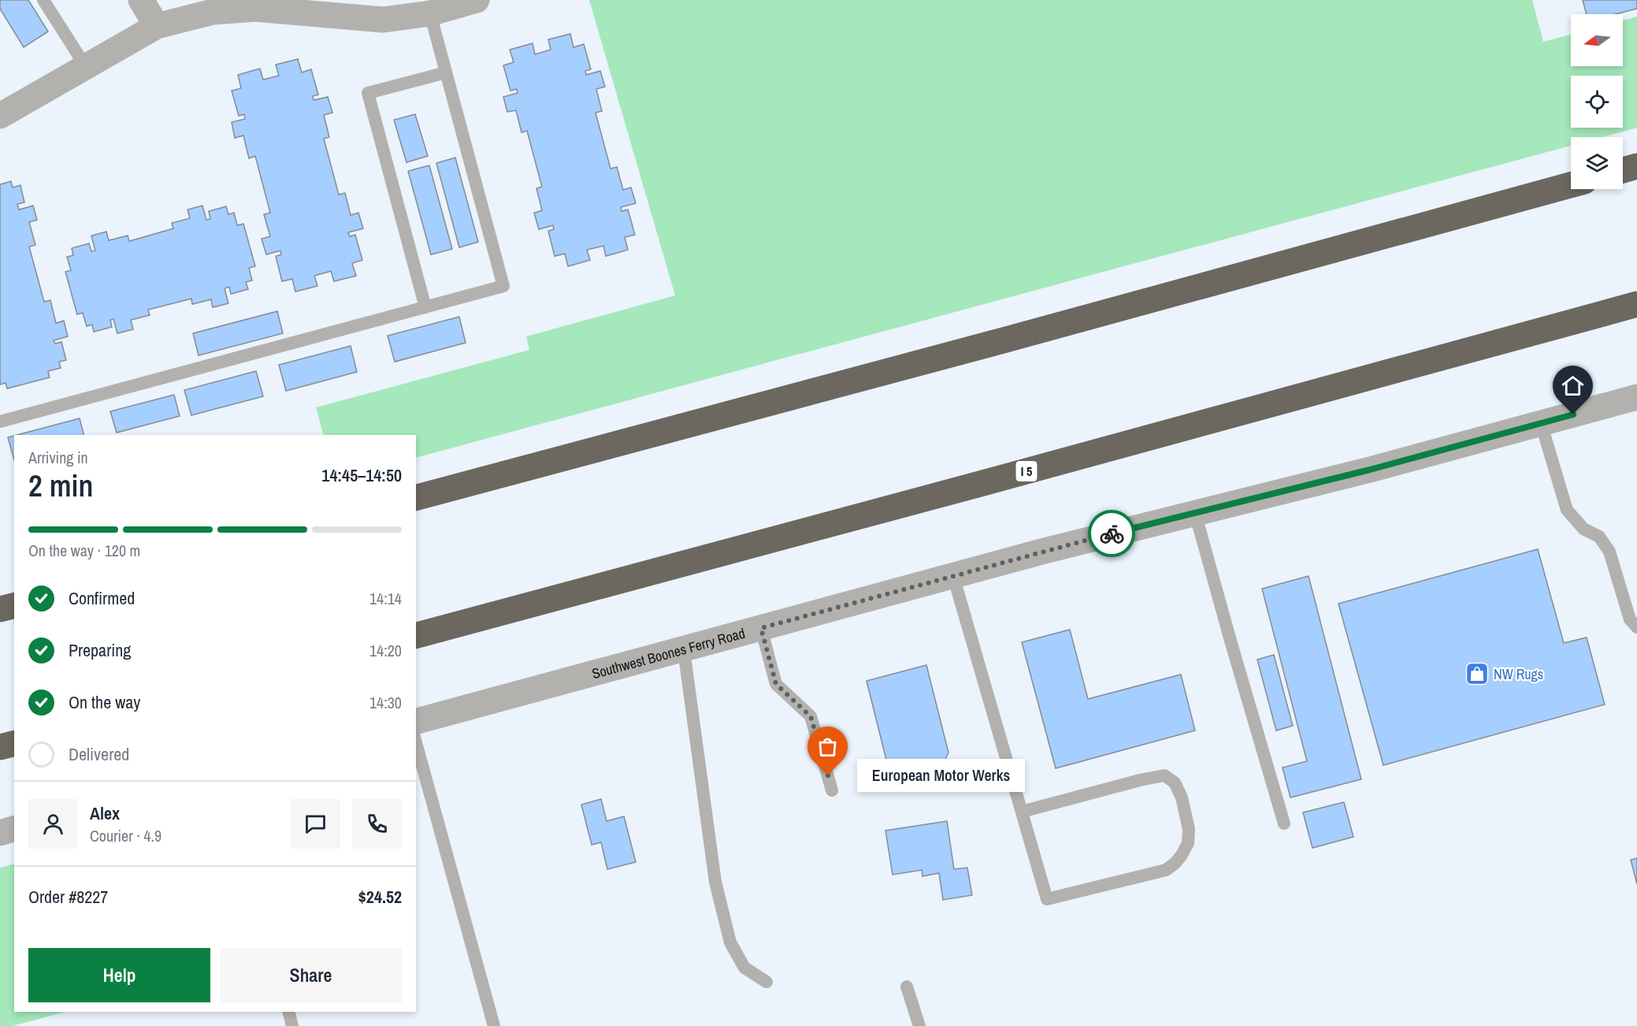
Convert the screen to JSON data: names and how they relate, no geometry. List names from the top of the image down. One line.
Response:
{"streets":{"highway":["I 5"],"street":["Southwest Boones Ferry Road"]},"places":{"shop":["NW Rugs"],"other":["European Motor Werks"]},"north":"left","page":{"heading":["2 min","Arriving in","14:45–14:50"],"panel":["Alex","Courier · 4.9","Order #8227","$24.52"],"bar":"On the way · 120 m","list":[["Confirmed","14:14"],["Preparing","14:20"],["On the way","14:30"],"Delivered"],"bubble":"European Motor Werks","buttons":["Help","Share"]}}
